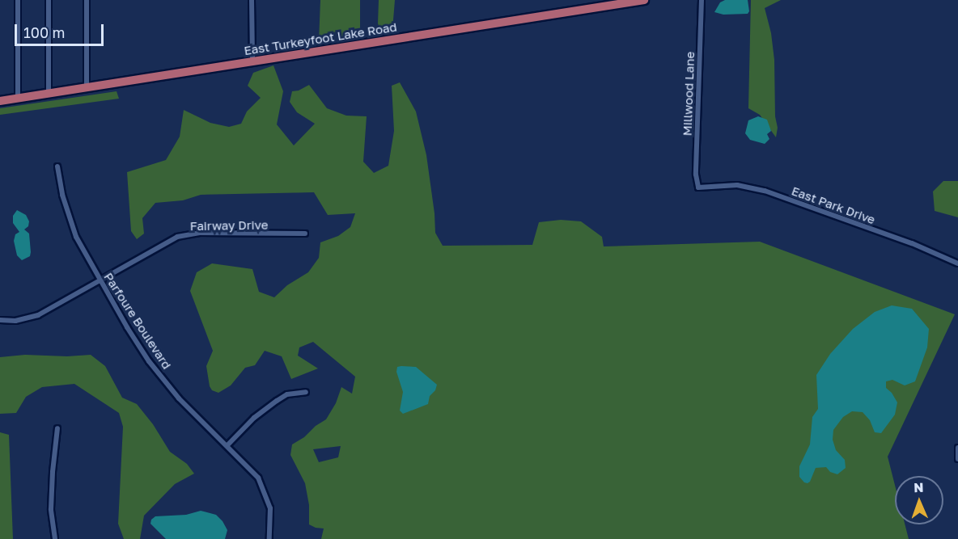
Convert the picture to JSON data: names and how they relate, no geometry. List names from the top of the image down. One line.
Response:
{"streets":{"main road":["East Turkeyfoot Lake Road"],"street":["Millwood Lane","East Park Drive","Fairway Drive","Parfoure Boulevard"]},"crossings":[["Millwood Lane","East Park Drive"],["Fairway Drive","Parfoure Boulevard"]],"scale_bar":"100 m","north":"top"}
